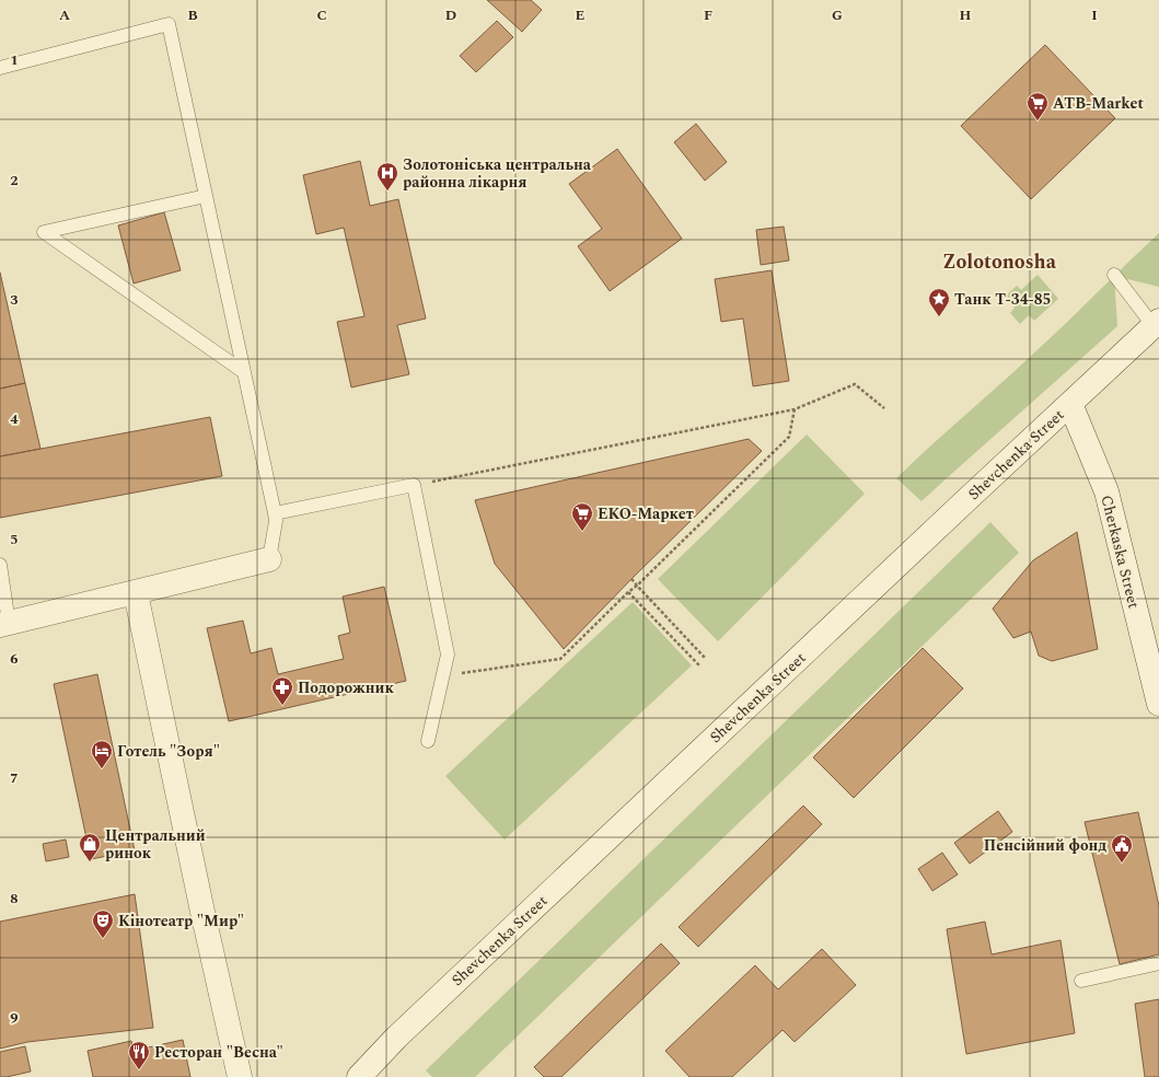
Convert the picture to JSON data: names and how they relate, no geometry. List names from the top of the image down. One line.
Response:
{"streets":{"main road":["Shevchenka Street","Cherkaska Street"]},"crossings":[["Shevchenka Street","Cherkaska Street"]],"districts":["Zolotonosha"],"places":{"supermarket":["ATB-Market","ЕКО-Маркет"],"hospital":["Золотоніська центральна районна лікарня"],"place":["Танк Т-34-85"],"pharmacy":["Подорожник"],"hotel":["Готель \"Зоря\""],"shop":["Центральний ринок"],"public building":["Пенсійний фонд"],"theatre":["Кінотеатр \"Мир\""],"restaurant":["Ресторан \"Весна\""]},"grid":{"columns":["A","B","C","D","E","F","G","H","I"],"rows":["1","2","3","4","5","6","7","8","9"]}}
